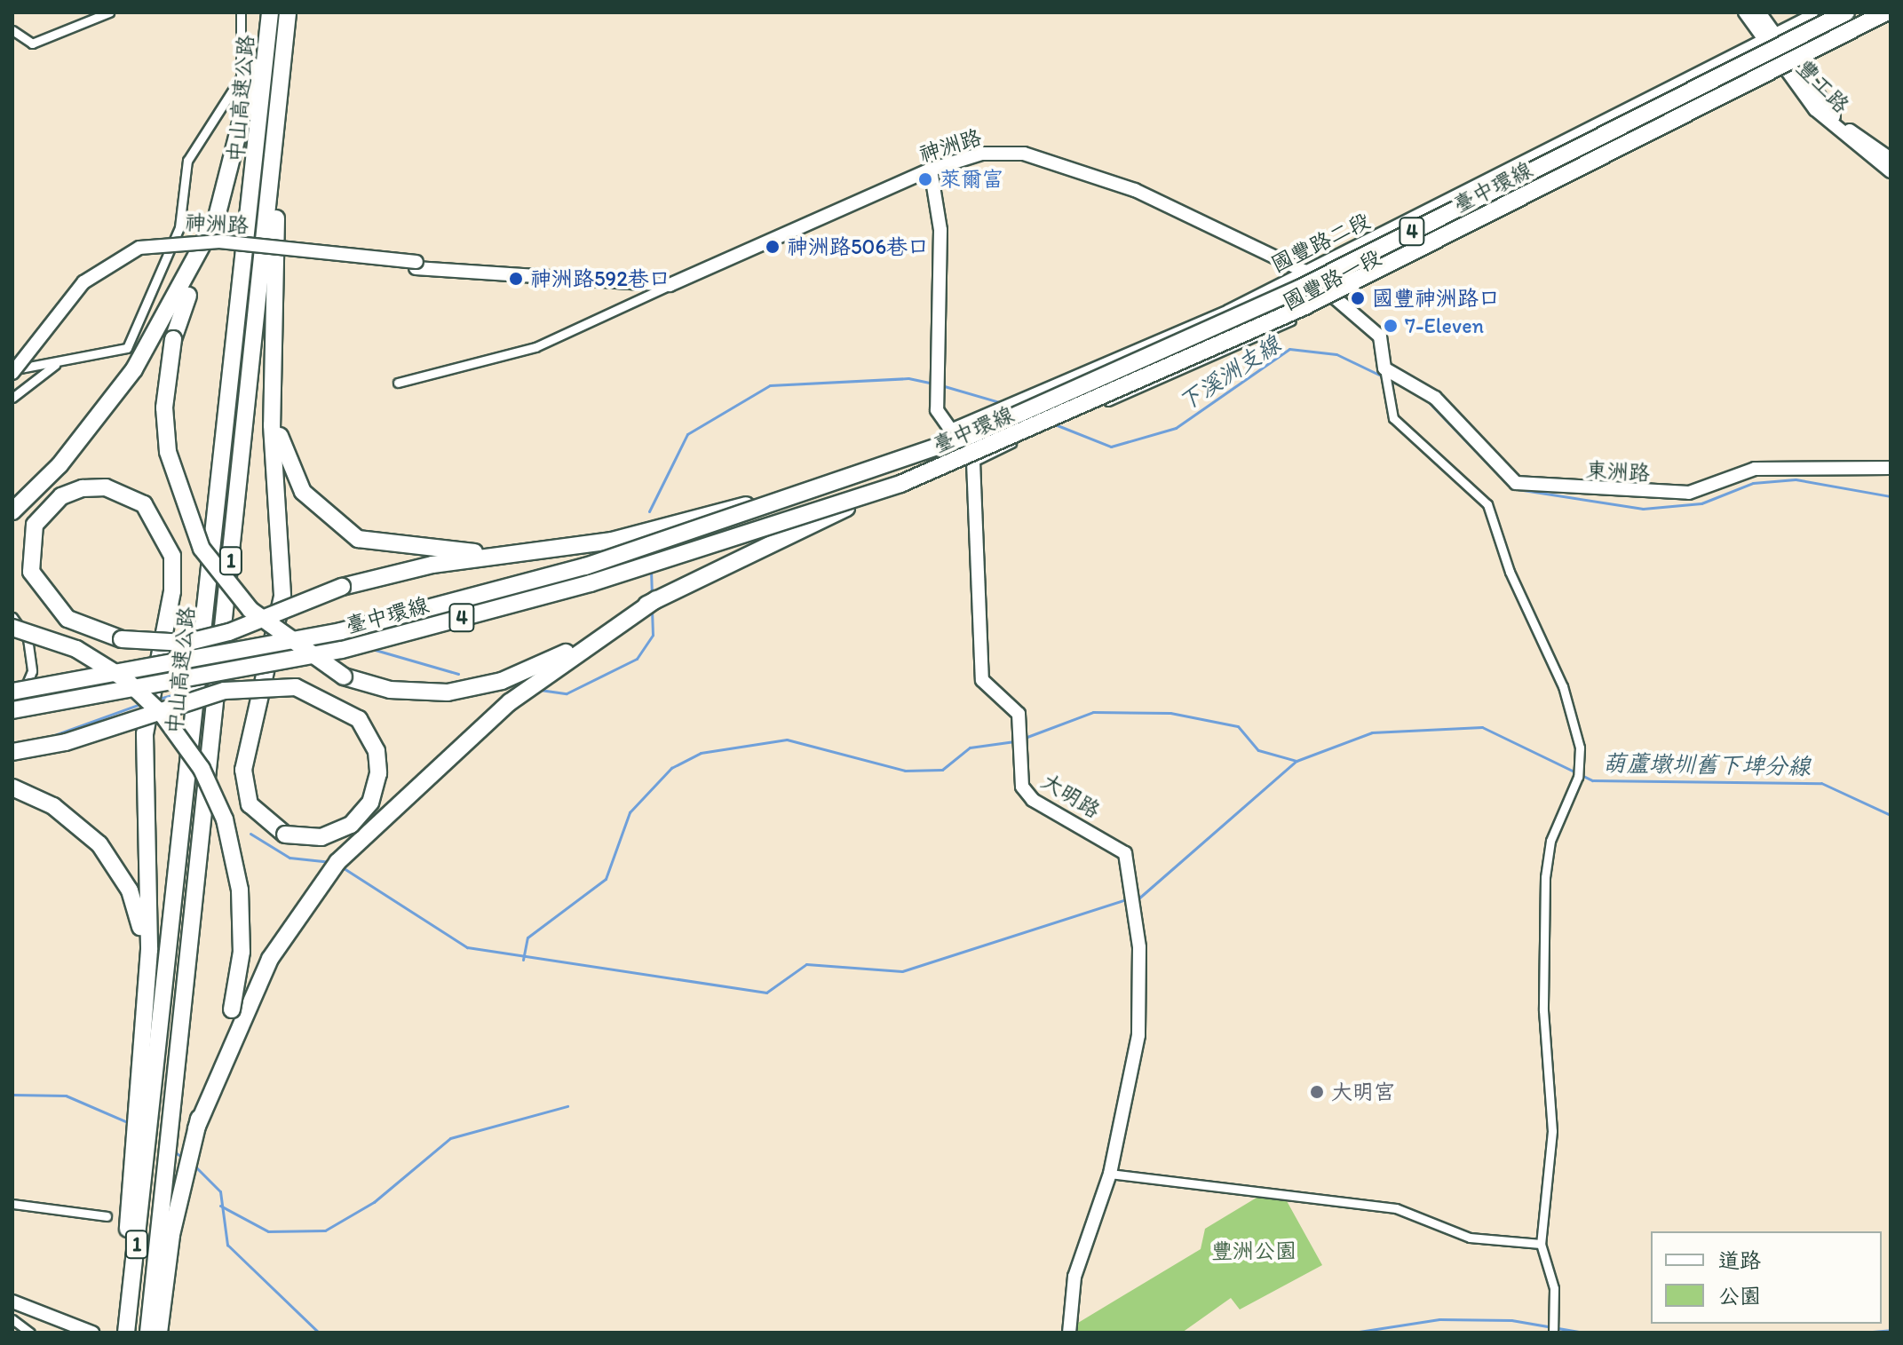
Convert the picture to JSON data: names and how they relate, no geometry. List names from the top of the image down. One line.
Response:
{"streets":{"highway":["中山高速公路","臺中環線","4","1"],"street":["豐工路","神洲路","國豐路二段","國豐路一段","東洲路","大明路"]},"crossings":[["豐工路","國豐路二段"],["豐工路","國豐路一段"],["神洲路","國豐路二段"],["神洲路","國豐路一段"],["神洲路","東洲路"],["國豐路一段","大明路"]],"water":["下溪洲支線","葫蘆墩圳舊下埤分線"],"parks":["豐洲公園"],"places":["萊爾富","神洲路506巷口","神洲路592巷口","國豐神洲路口","7-Eleven","大明宮"],"legend":["道路","公園"]}
